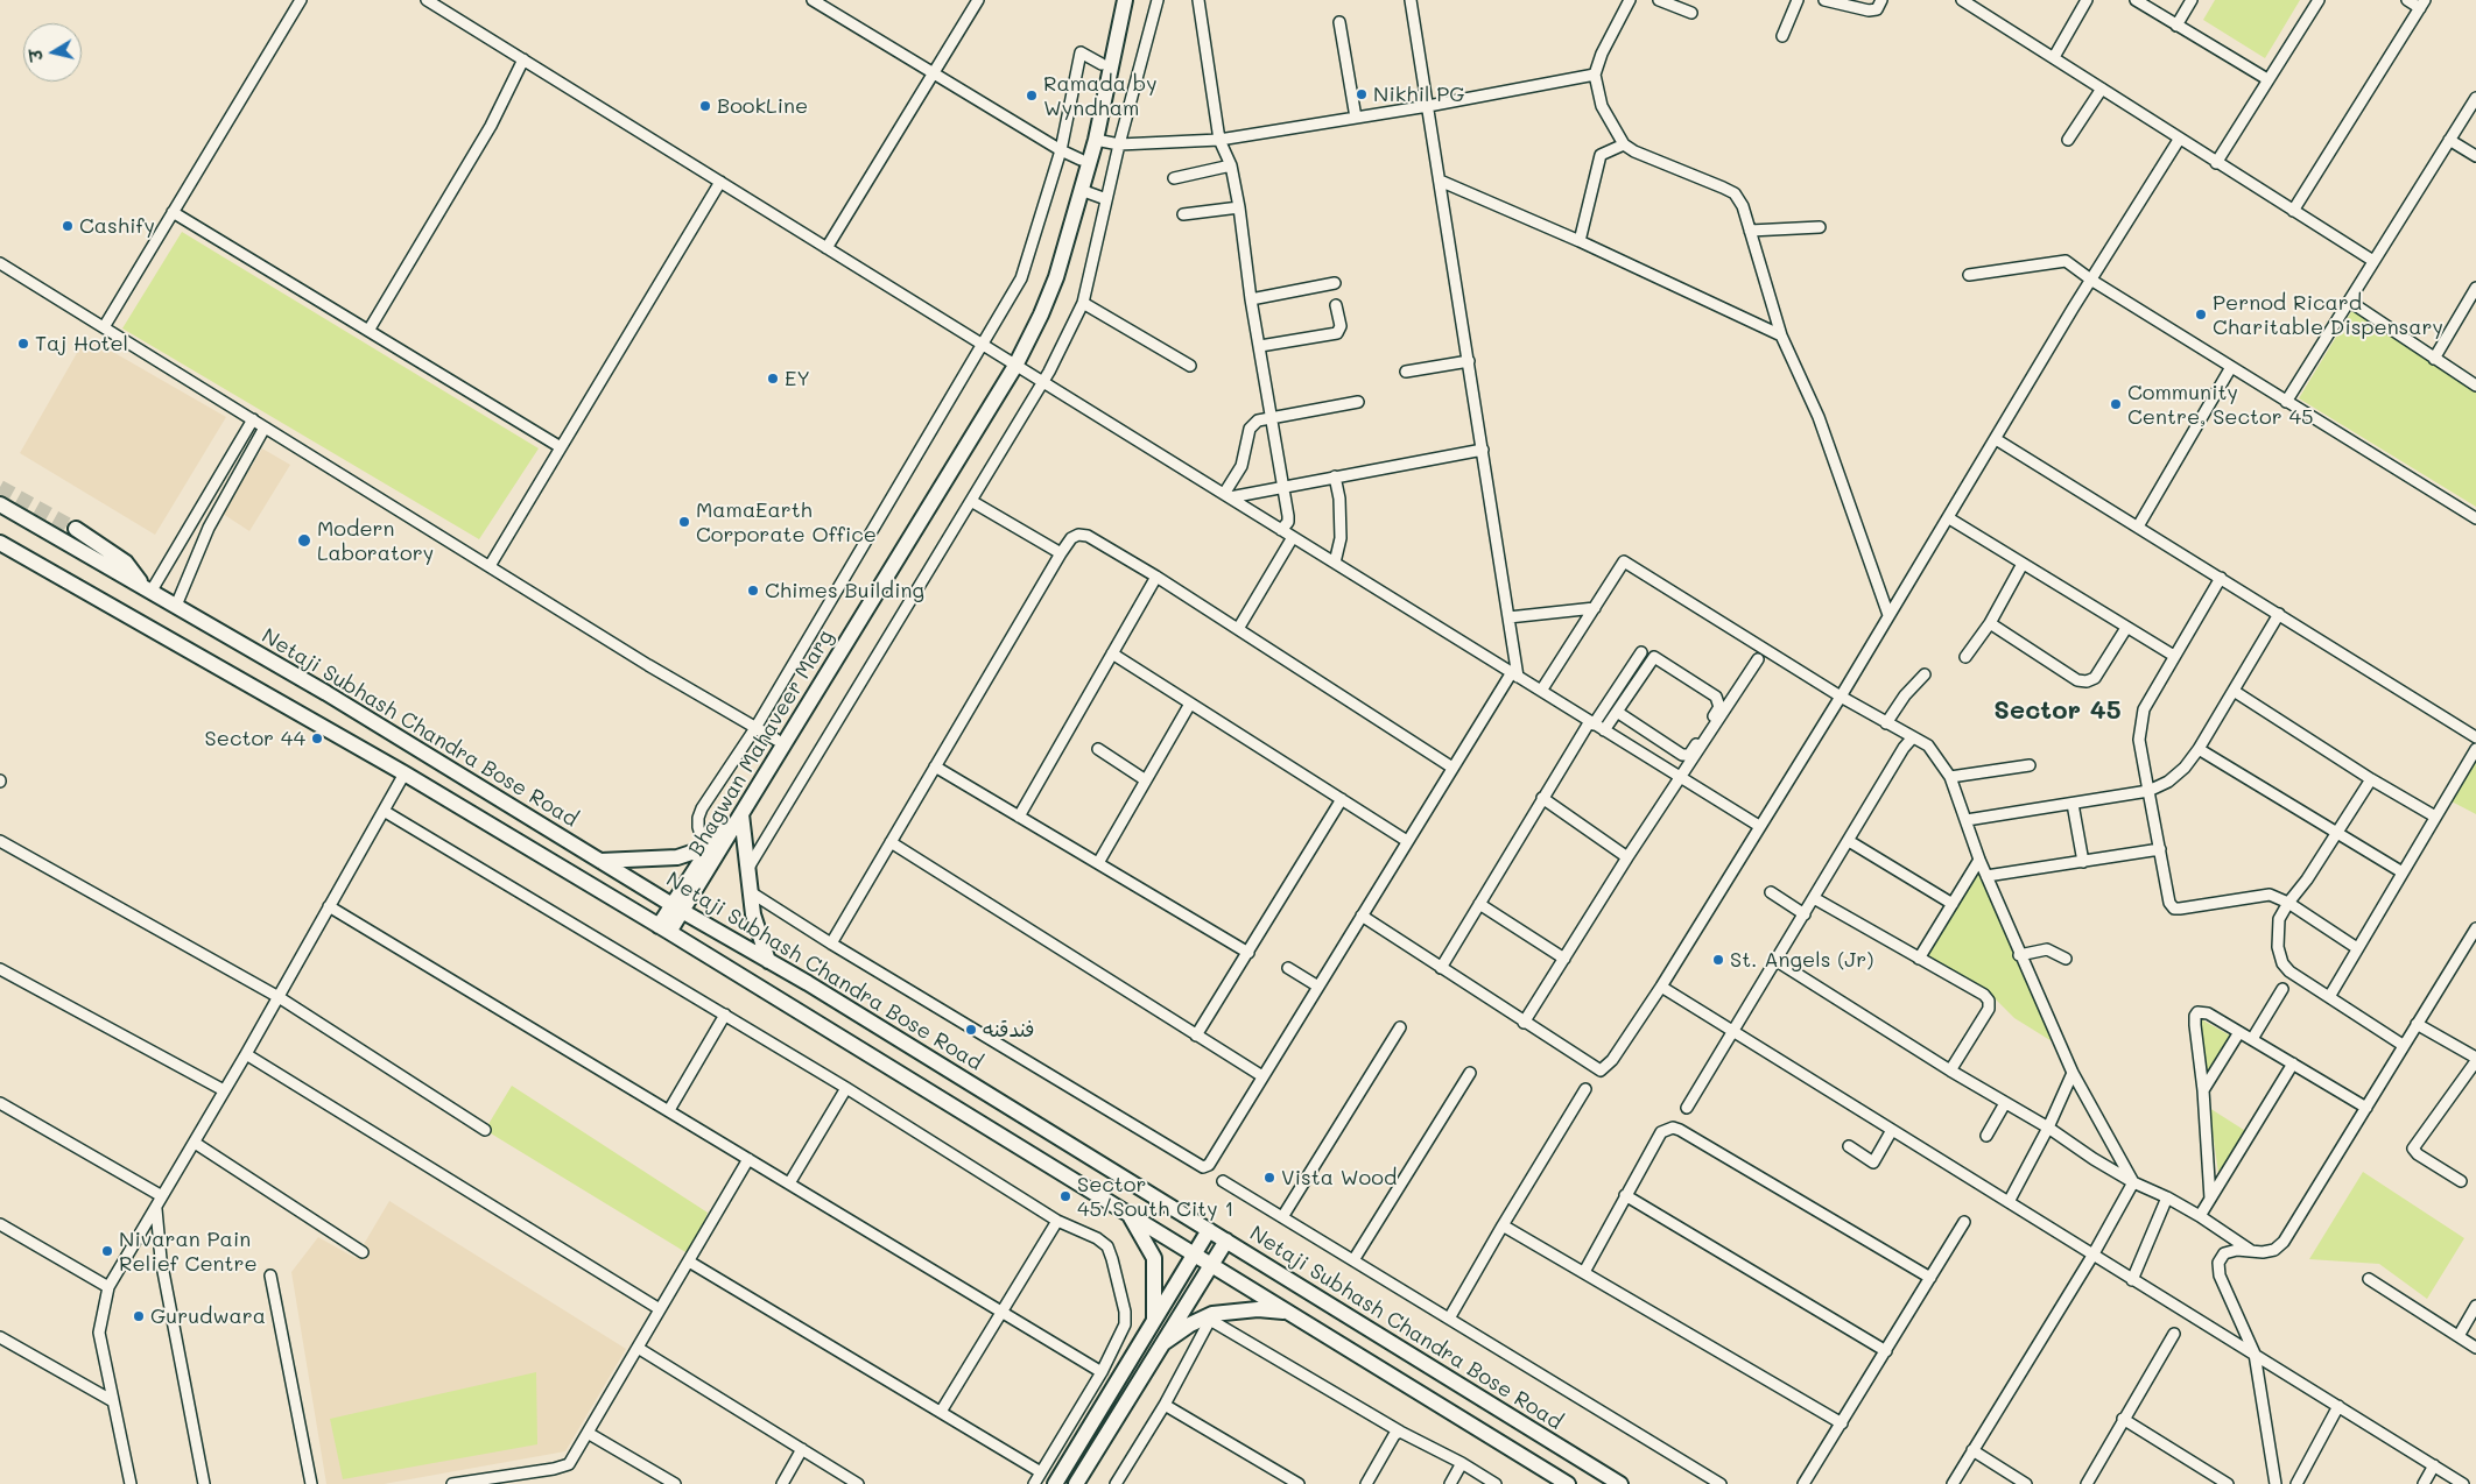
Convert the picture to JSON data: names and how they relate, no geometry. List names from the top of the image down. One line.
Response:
{"streets":{"main road":["Netaji Subhash Chandra Bose Road","Bhagwan Mahaveer Marg"]},"crossings":[["Netaji Subhash Chandra Bose Road","Bhagwan Mahaveer Marg"]],"districts":["Sector 45"],"places":["Nikhil PG","Ramada by Wyndham","BookLine","Cashify","Pernod Ricard Charitable Dispensary","Taj Hotel","EY","Community Centre, Sector 45","MamaEarth Corporate Office","Modern Laboratory","Chimes Building","Sector 44","St. Angels (Jr)","فندقنه","Vista Wood","Sector 45/South City 1","Nivaran Pain Relief Centre","Gurudwara"],"north":"left"}
